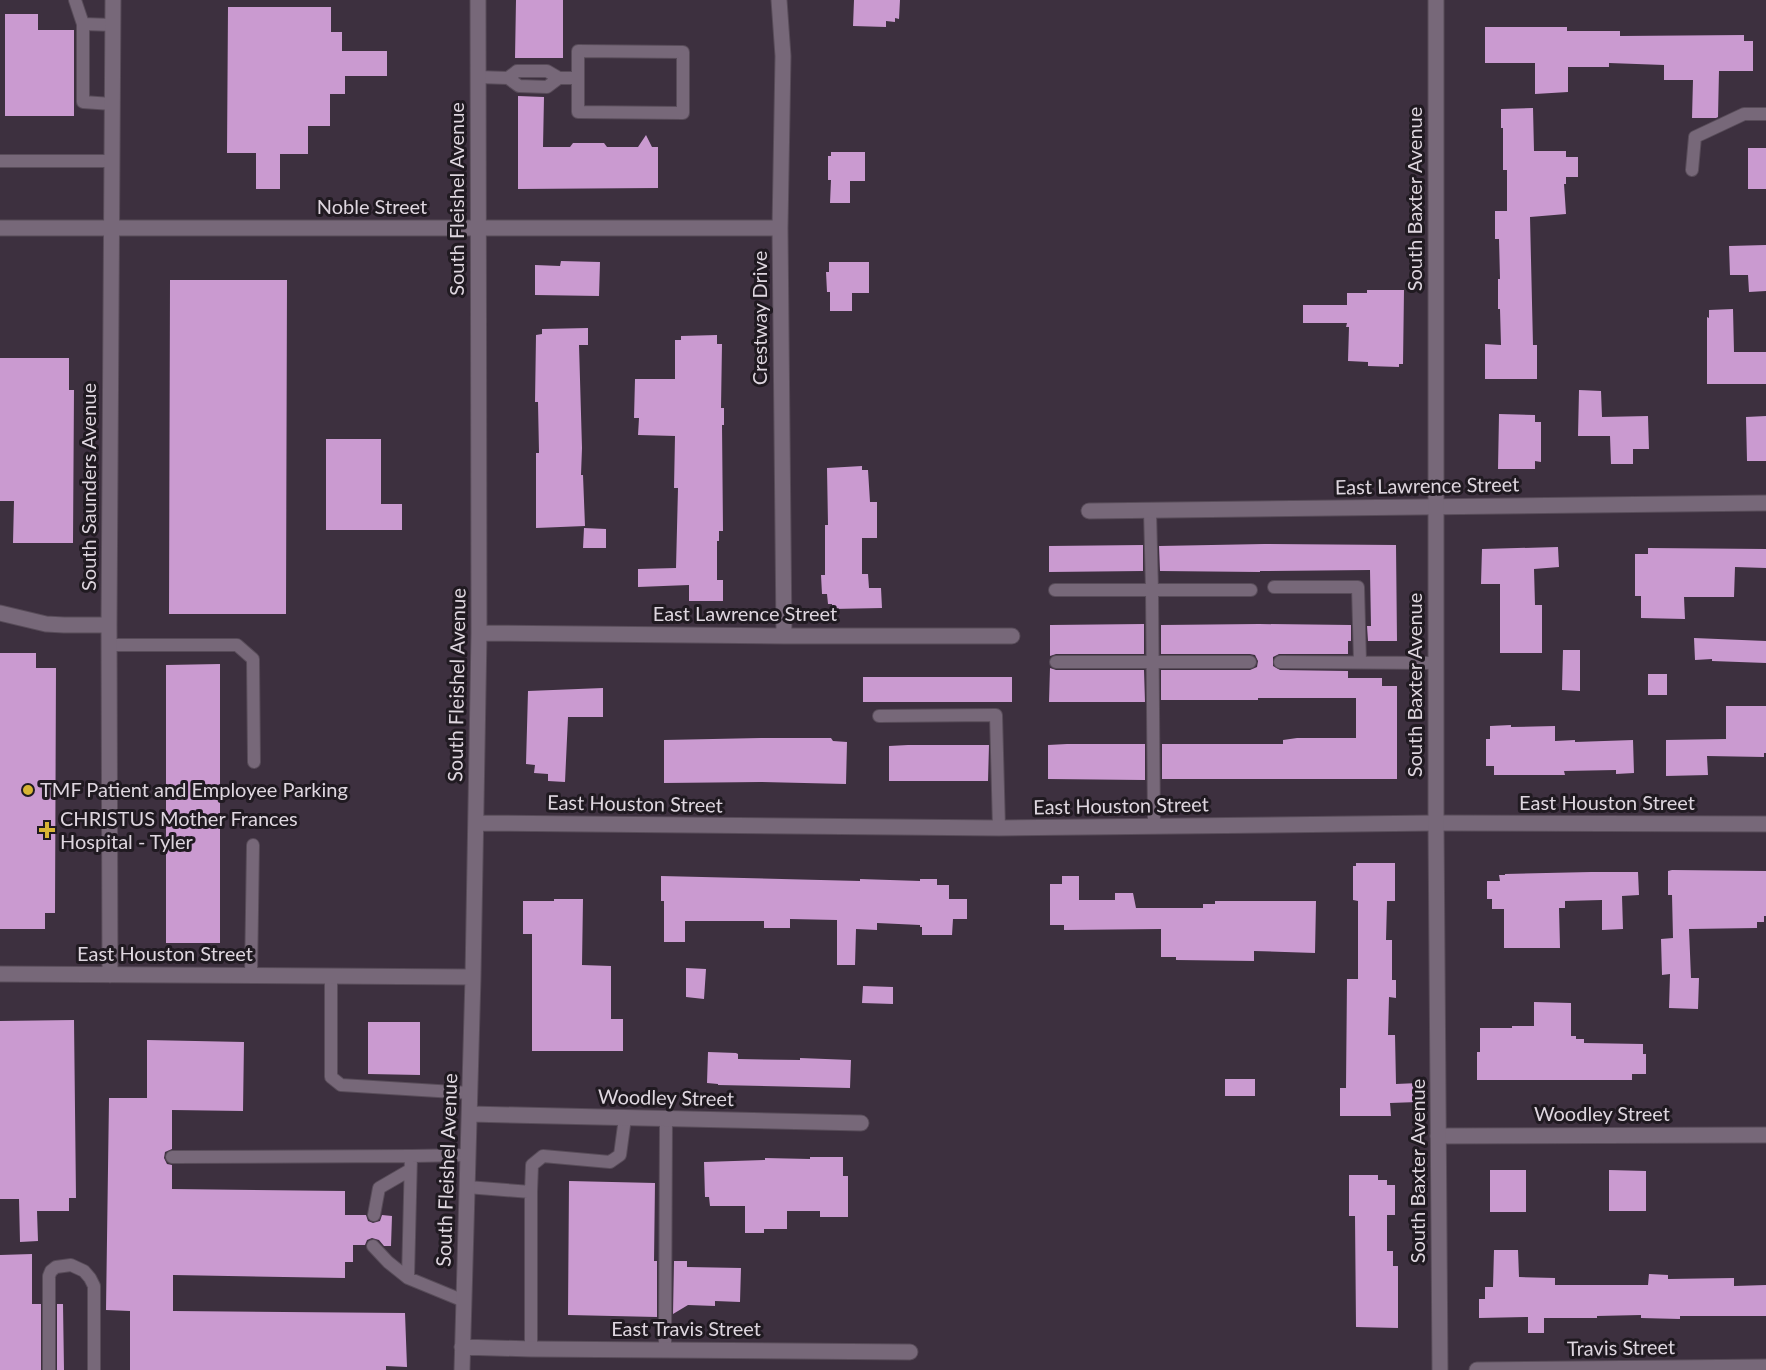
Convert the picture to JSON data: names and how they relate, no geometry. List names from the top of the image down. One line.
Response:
{"streets":{"street":["South Fleishel Avenue","South Baxter Avenue","Noble Street","Crestway Drive","East Lawrence Street","South Saunders Avenue","East Houston Street","Woodley Street","East Travis Street","Travis Street"]},"crossings":[["South Fleishel Avenue","Noble Street"],["South Fleishel Avenue","East Lawrence Street"],["South Fleishel Avenue","East Houston Street"],["South Fleishel Avenue","Woodley Street"],["South Fleishel Avenue","East Travis Street"],["South Baxter Avenue","East Lawrence Street"],["South Baxter Avenue","East Houston Street"],["South Baxter Avenue","Woodley Street"],["Noble Street","Crestway Drive"],["Noble Street","South Saunders Avenue"],["Crestway Drive","East Lawrence Street"],["South Saunders Avenue","East Houston Street"]],"places":{"other":["TMF Patient and Employee Parking"],"health":["CHRISTUS Mother Frances Hospital - Tyler"]}}
